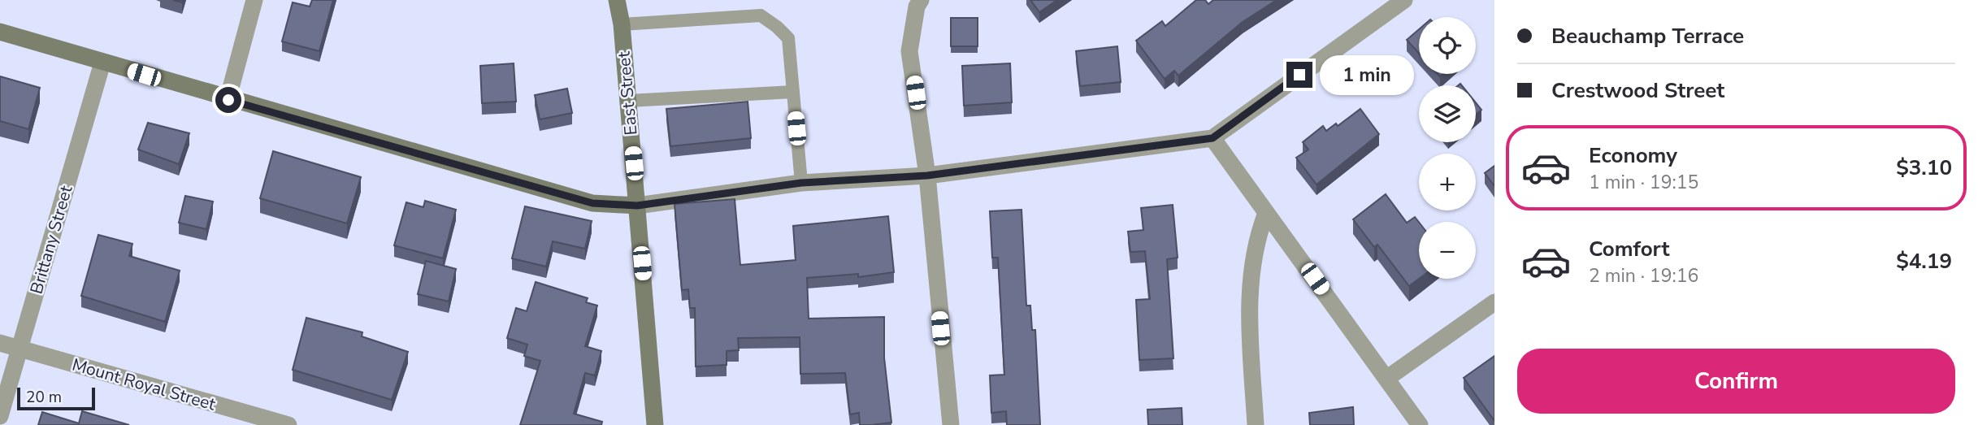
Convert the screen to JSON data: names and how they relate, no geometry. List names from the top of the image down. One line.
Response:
{"streets":{"street":["East Street","Brittany Street","Mount Royal Street"]},"crossings":[["Brittany Street","Mount Royal Street"]],"scale_bar":"20 m","page":{"banner":["Beauchamp Terrace","Crestwood Street"],"map_buttons":["+","−"],"bubble":"1 min","list":[{"name":"Economy","note":"1 min · 19:15","value":"$3.10"},{"name":"Comfort","note":"2 min · 19:16","value":"$4.19"}],"buttons":"Confirm","scale":"20 m"}}
